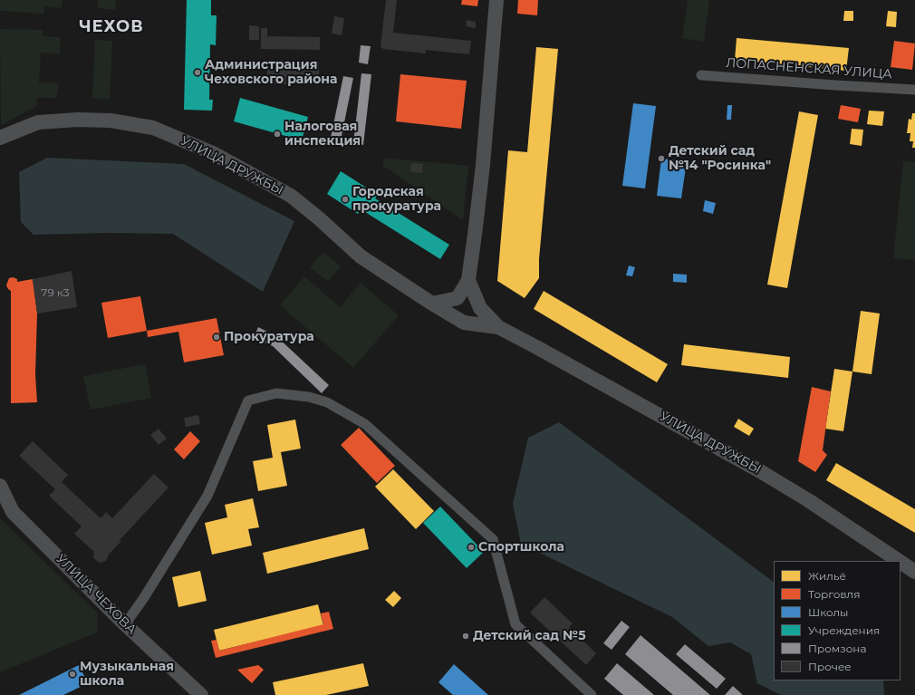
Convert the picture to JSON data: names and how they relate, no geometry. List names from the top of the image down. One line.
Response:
{"streets":{"street":["ЛОПАСНЕНСКАЯ УЛИЦА","УЛИЦА ДРУЖБЫ","УЛИЦА ЧЕХОВА"]},"districts":["ЧЕХОВ"],"places":["Администрация Чеховского района","Налоговая инспекция","Детский сад №14 \"Росинка\"","Городская прокуратура","Прокуратура","Спортшкола","Детский сад №5","Музыкальная школа"],"house_numbers":["79 к3"],"legend":["Жильё","Торговля","Школы","Учреждения","Промзона","Прочее"]}
